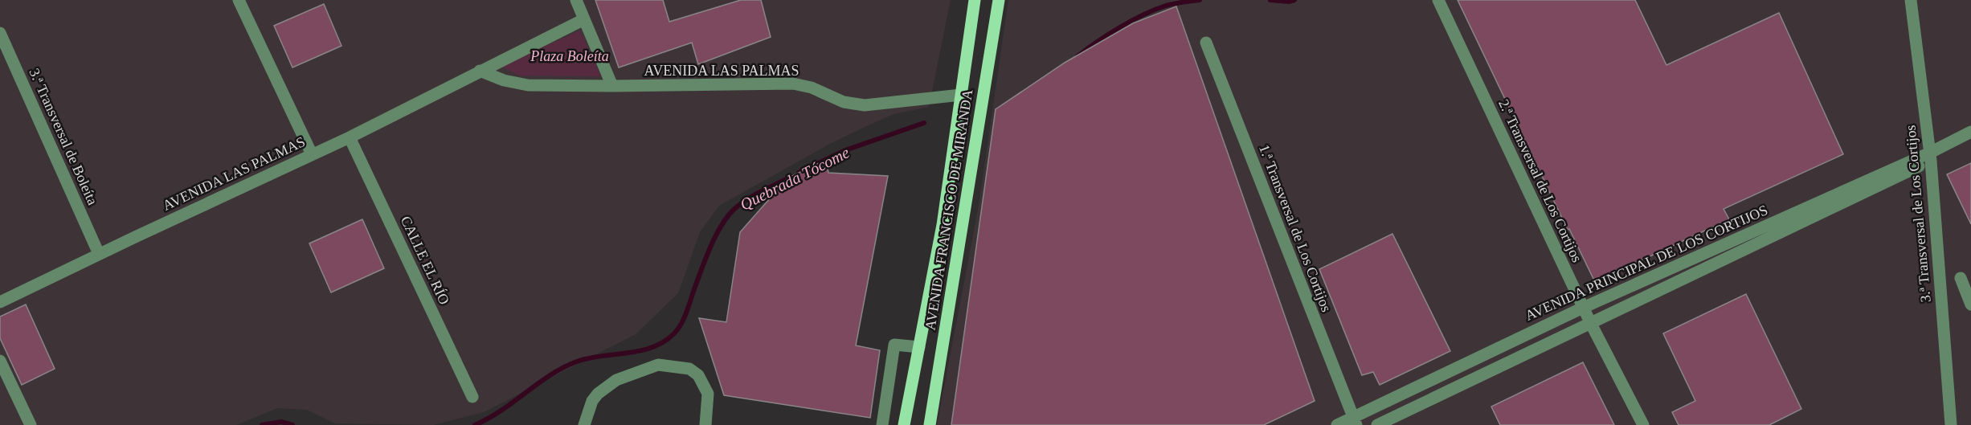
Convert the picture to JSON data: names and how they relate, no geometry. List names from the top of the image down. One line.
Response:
{"streets":{"main road":["AVENIDA FRANCISCO DE MIRANDA"],"street":["AVENIDA LAS PALMAS","3.ª Transversal de Boleíta","2.ª Transversal de Los Cortijos","3.ª Transversal de Los Cortijos","1.ª Transversal de Los Cortijos","CALLE EL RÍO","AVENIDA PRINCIPAL DE LOS CORTIJOS"]},"crossings":[["AVENIDA LAS PALMAS","3.ª Transversal de Boleíta"],["AVENIDA LAS PALMAS","AVENIDA FRANCISCO DE MIRANDA"],["AVENIDA LAS PALMAS","CALLE EL RÍO"],["2.ª Transversal de Los Cortijos","AVENIDA PRINCIPAL DE LOS CORTIJOS"],["3.ª Transversal de Los Cortijos","AVENIDA PRINCIPAL DE LOS CORTIJOS"],["1.ª Transversal de Los Cortijos","AVENIDA PRINCIPAL DE LOS CORTIJOS"]],"water":["Quebrada Tócome"],"parks":["Plaza Boleíta"]}
